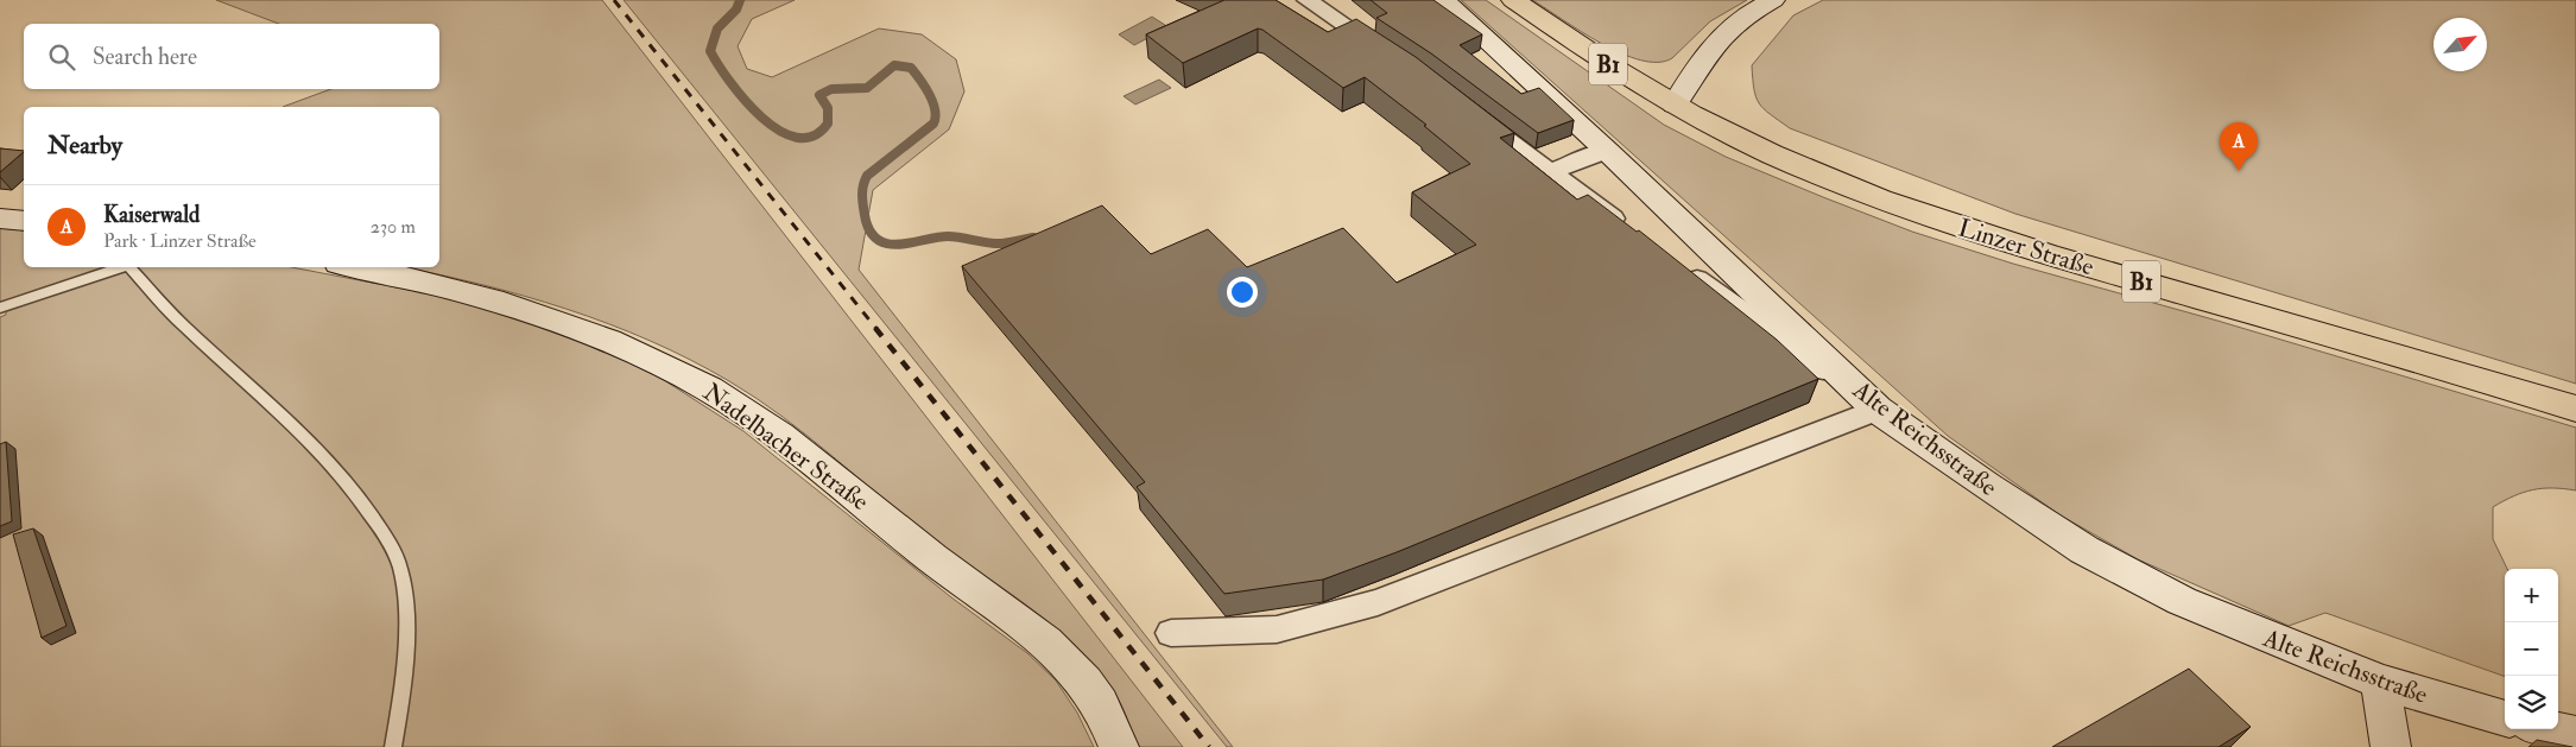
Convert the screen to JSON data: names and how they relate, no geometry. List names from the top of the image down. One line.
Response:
{"streets":{"main road":["B1","Linzer Straße"],"street":["Alte Reichsstraße","Nadelbacher Straße"]},"north":"top right","page":{"search":"Search here","heading":"Nearby","pins":"A","list":[{"mark":"A","name":"Kaiserwald","note":"Park · Linzer Straße","value":"230 m"}],"map_buttons":["+","−"]}}
